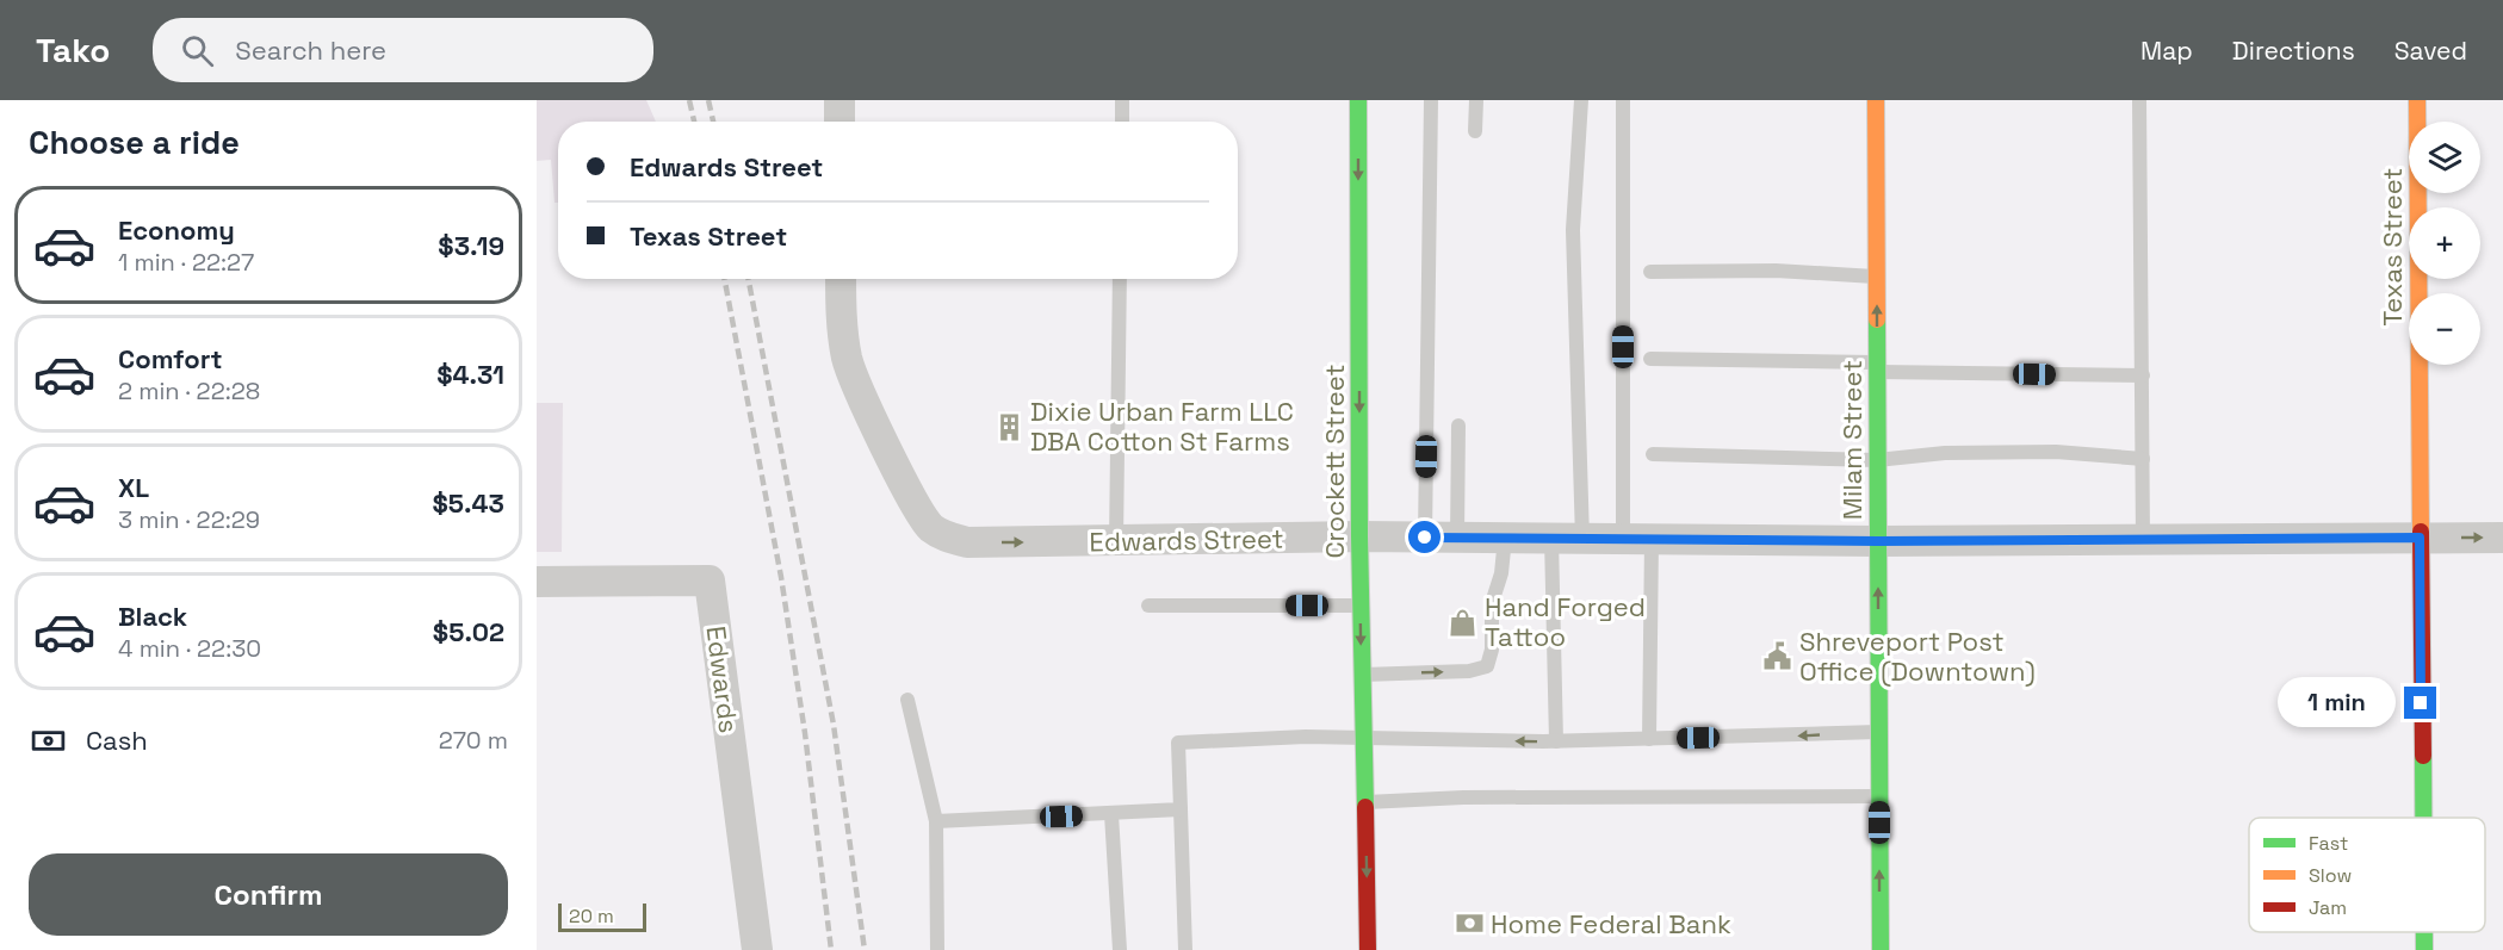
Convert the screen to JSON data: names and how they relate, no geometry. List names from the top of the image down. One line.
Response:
{"streets":{"street":["Texas Street","Milam Street","Crockett Street","Edwards Street","Edwards"]},"crossings":[["Texas Street","Edwards Street"],["Milam Street","Edwards Street"],["Crockett Street","Edwards Street"]],"one_way":["Milam Street","Crockett Street"],"places":{"building":["Dixie Urban Farm LLC DBA Cotton St Farms"],"shop":["Hand Forged Tattoo"],"public building":["Shreveport Post Office (Downtown)"],"bank":["Home Federal Bank"]},"legend":["Fast","Slow","Jam"],"scale_bar":"20 m","page":{"header":"Tako","search":"Search here","nav":["Map","Directions","Saved"],"heading":"Choose a ride","map_buttons":["+","−"],"banner":["Edwards Street","Texas Street"],"list":[{"name":"Economy","note":"1 min · 22:27","value":"$3.19"},{"name":"Comfort","note":"2 min · 22:28","value":"$4.31"},{"name":"XL","note":"3 min · 22:29","value":"$5.43"},{"name":"Black","note":"4 min · 22:30","value":"$5.02"}],"bubble":"1 min","pay":["Cash","270 m"],"buttons":"Confirm","scale":"20 m"}}
